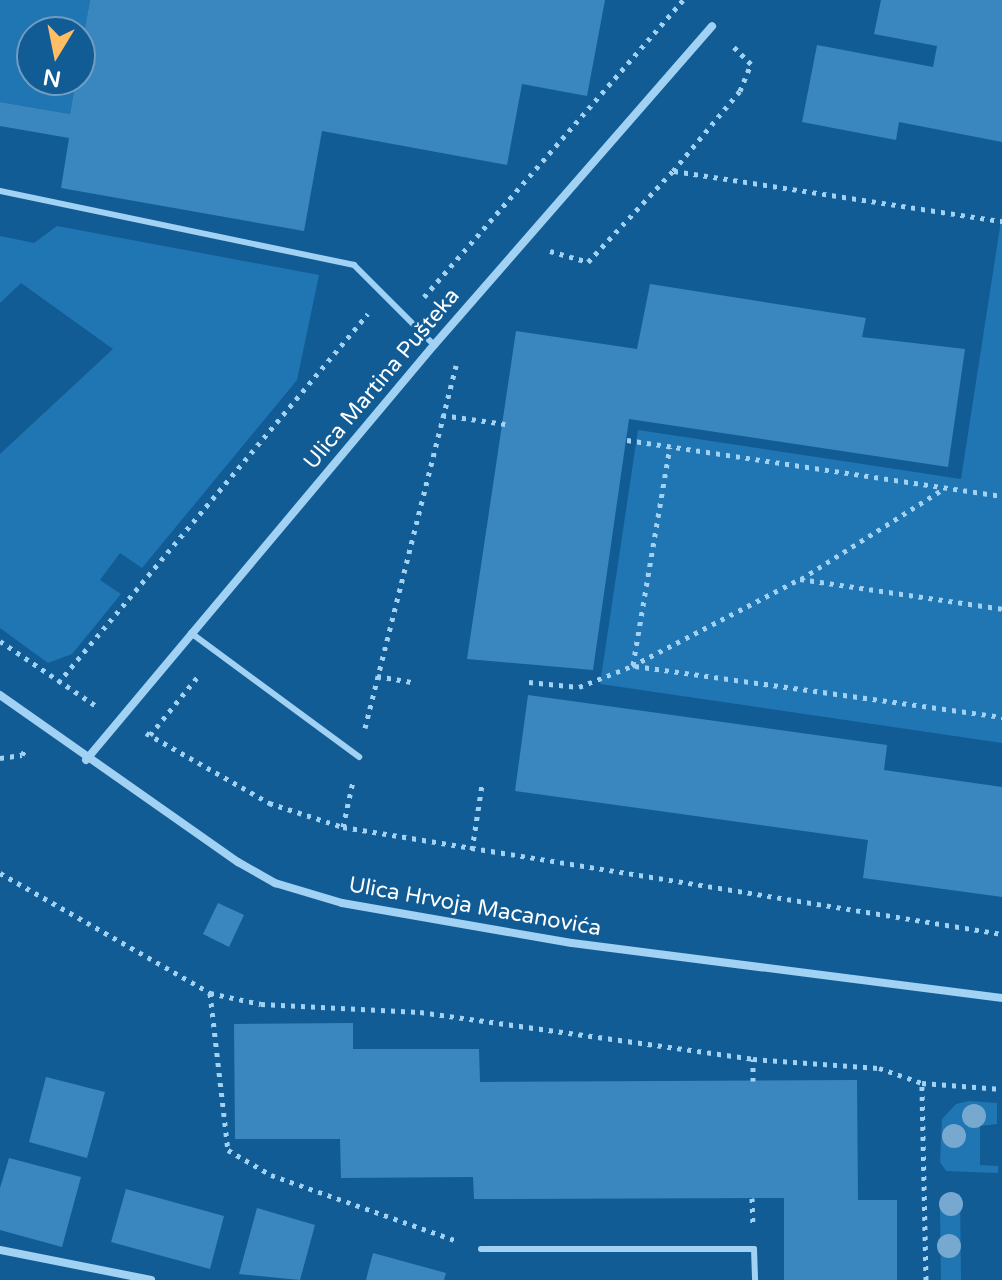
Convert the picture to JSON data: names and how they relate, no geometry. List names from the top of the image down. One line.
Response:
{"streets":{"street":["Ulica Martina Pušteka","Ulica Hrvoja Macanovića"]},"crossings":[["Ulica Martina Pušteka","Ulica Hrvoja Macanovića"]],"north":"bottom"}
